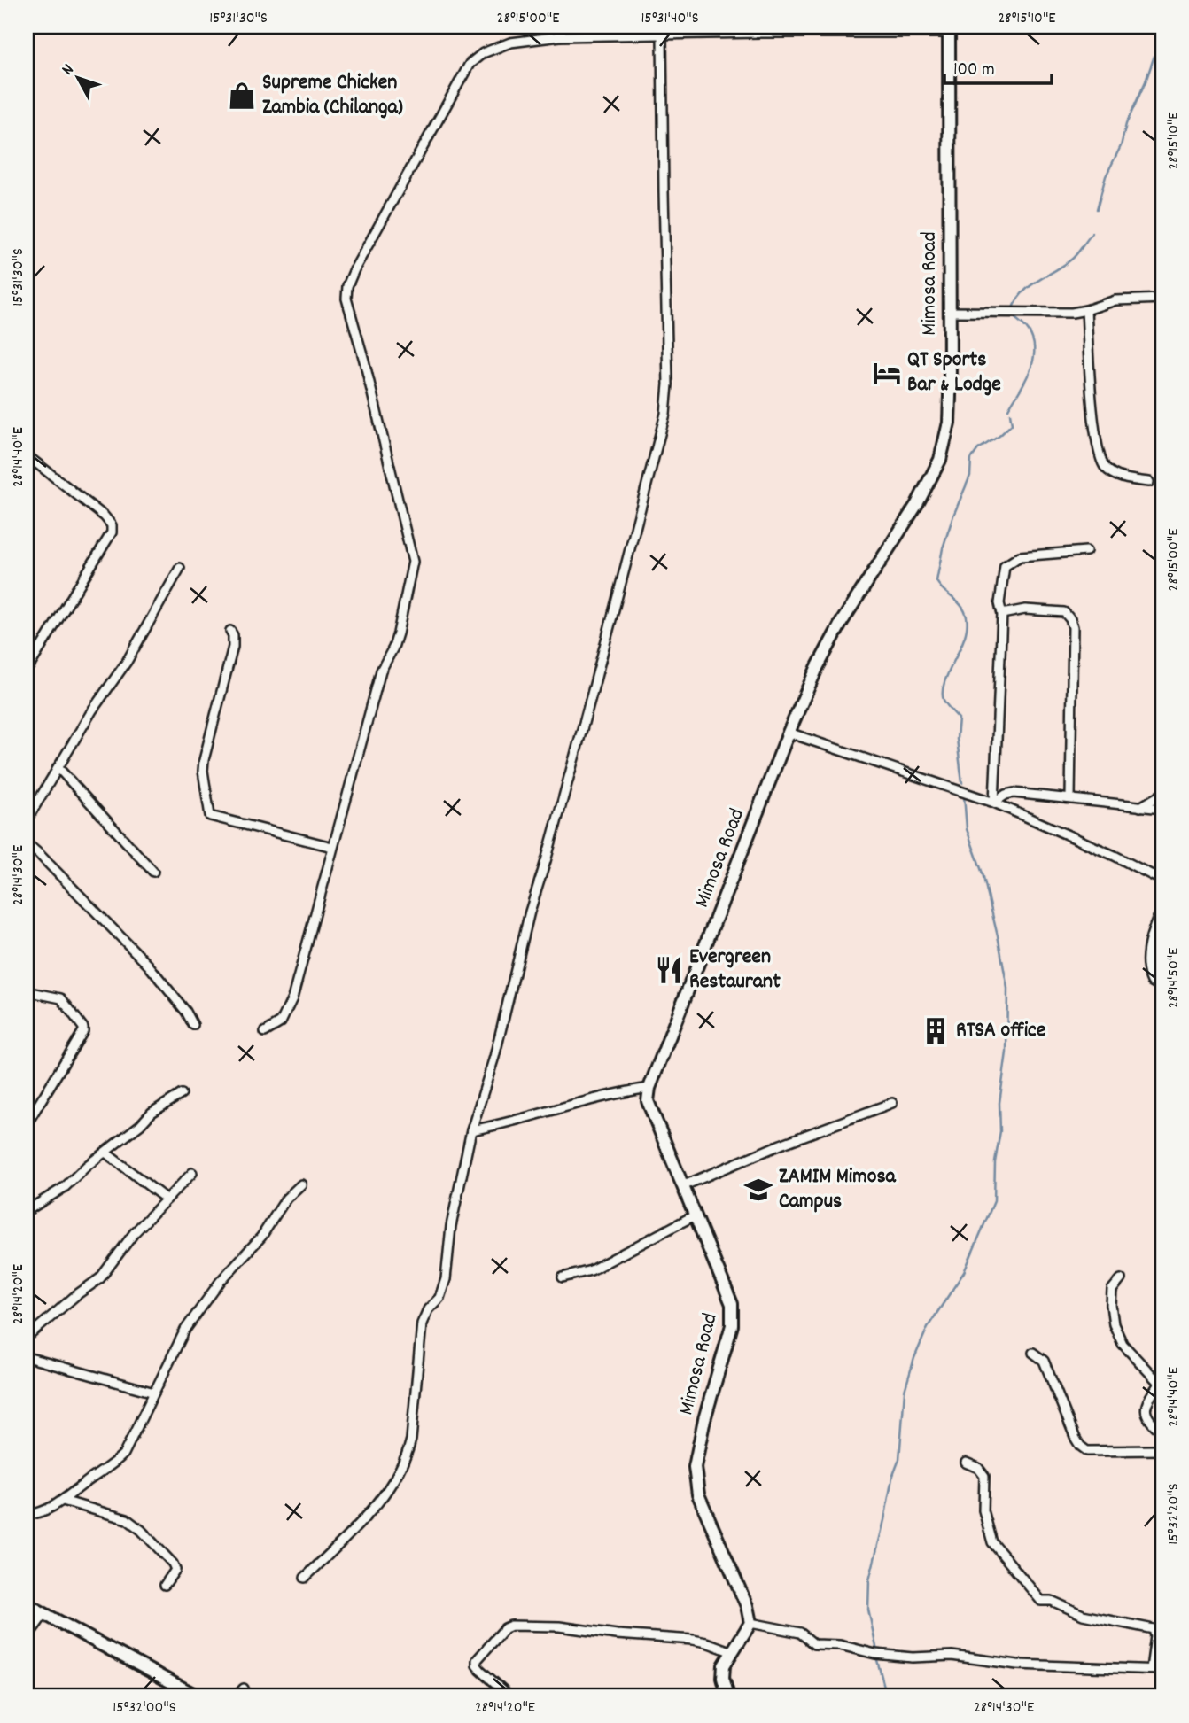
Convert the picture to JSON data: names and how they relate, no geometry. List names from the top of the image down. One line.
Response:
{"streets":{"street":["Mimosa Road"]},"places":{"shop":["Supreme Chicken Zambia (Chilanga)"],"hotel":["QT Sports Bar & Lodge"],"restaurant":["Evergreen Restaurant"],"building":["RTSA office"],"school or university":["ZAMIM Mimosa Campus"]},"scale_bar":"100 m","north":"top left","coordinates":["15°31'30\"S","28°15'00\"E","15°31'40\"S","28°15'10\"E","28°14'40\"E","28°14'30\"E","28°14'50\"E","28°14'20\"E","15°32'20\"S","15°32'00\"S"]}
